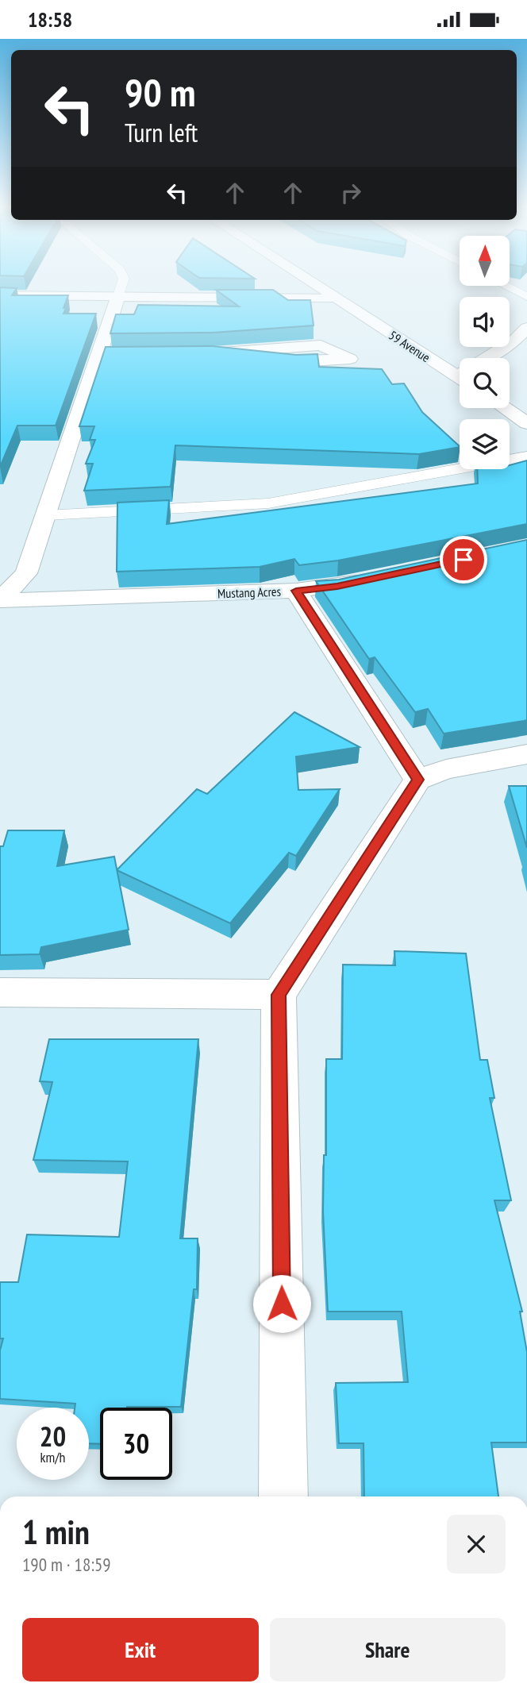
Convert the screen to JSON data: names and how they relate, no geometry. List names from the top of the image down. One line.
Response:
{"streets":{"street":["59 Avenue","Mustang Acres"]},"north":"top","page":{"status":"18:58","turn":["90 m","Turn left"],"speed":"20 km/h","limit":"30","heading":["1 min","190 m · 18:59"],"buttons":["Exit","Share"]}}
